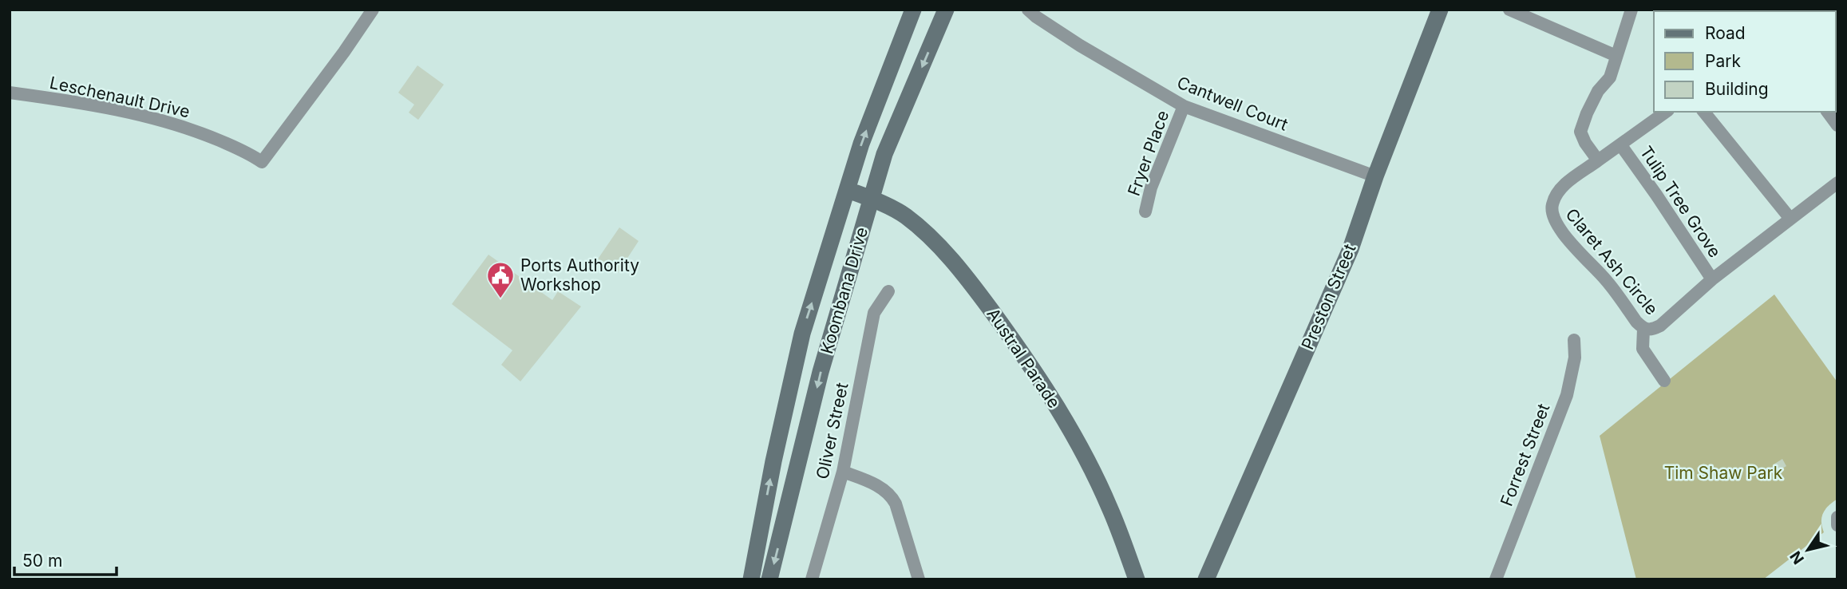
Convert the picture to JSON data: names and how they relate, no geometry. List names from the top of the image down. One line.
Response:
{"streets":{"main road":["Koombana Drive","Preston Street","Austral Parade"],"street":["Leschenault Drive","Cantwell Court","Fryer Place","Tulip Tree Grove","Claret Ash Circle","Oliver Street","Forrest Street"]},"crossings":[["Cantwell Court","Fryer Place"],["Cantwell Court","Preston Street"],["Tulip Tree Grove","Claret Ash Circle"],["Koombana Drive","Austral Parade"]],"parks":["Tim Shaw Park"],"places":{"public building":["Ports Authority Workshop"]},"legend":["Road","Park","Building"],"scale_bar":"50 m","north":"bottom left"}
